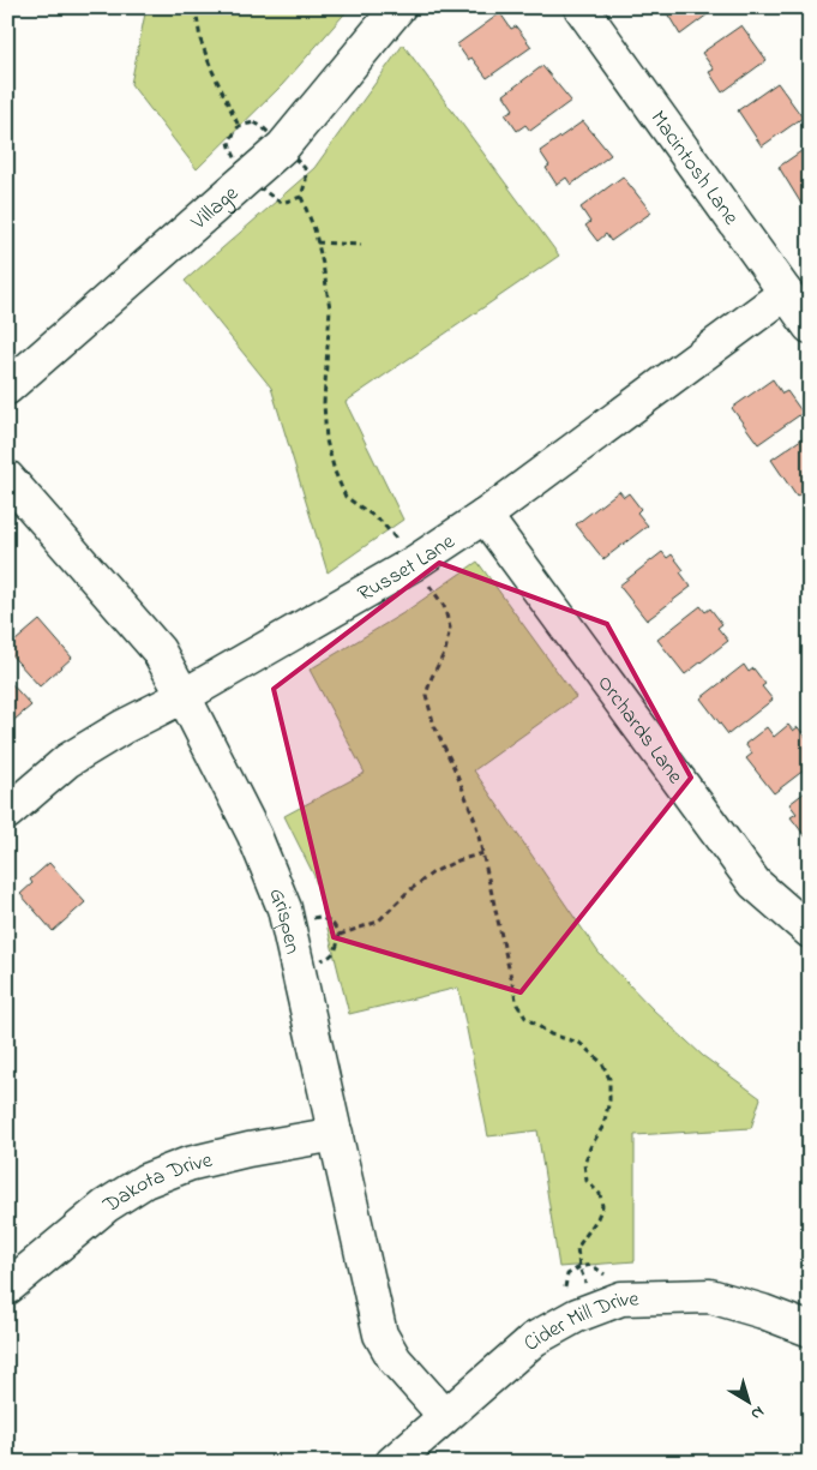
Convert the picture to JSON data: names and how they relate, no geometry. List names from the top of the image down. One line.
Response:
{"streets":{"street":["Macintosh Lane","Village","Russet Lane","Orchards Lane","Grispen","Dakota Drive","Cider Mill Drive"]},"crossings":[["Macintosh Lane","Russet Lane"],["Russet Lane","Orchards Lane"],["Russet Lane","Grispen"],["Grispen","Dakota Drive"],["Grispen","Cider Mill Drive"]],"north":"bottom right"}
